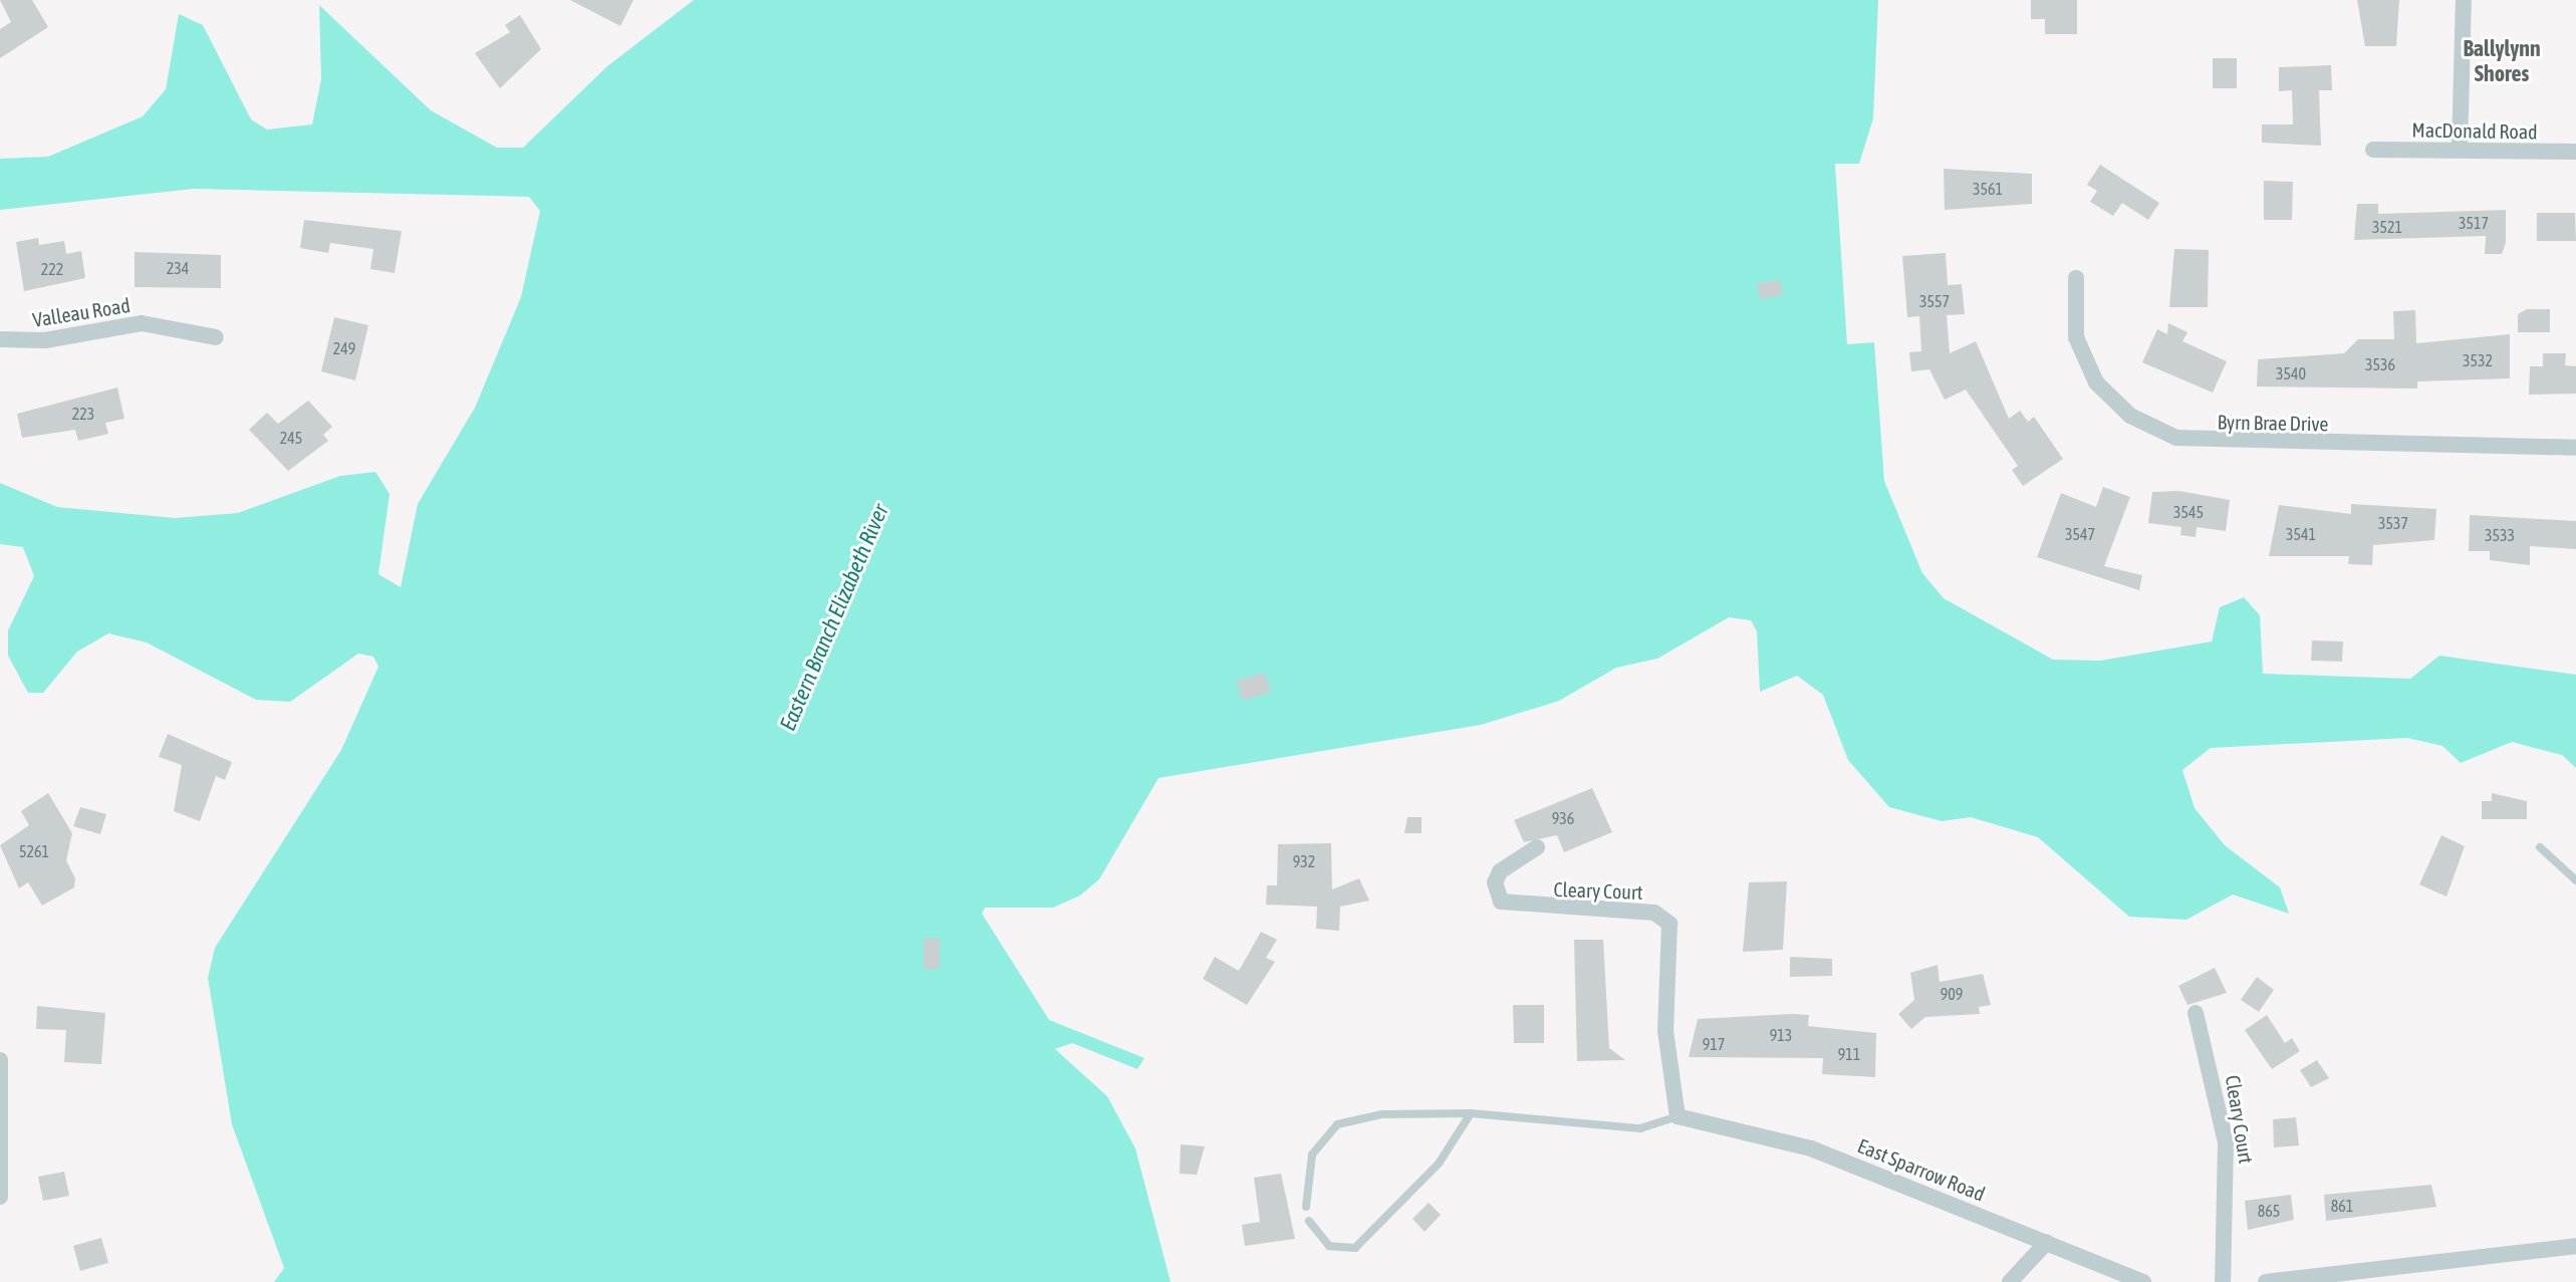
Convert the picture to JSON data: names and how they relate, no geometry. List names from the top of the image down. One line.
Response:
{"streets":{"street":["MacDonald Road","Valleau Road","Byrn Brae Drive","Cleary Court","East Sparrow Road"]},"crossings":[["Cleary Court","East Sparrow Road"]],"districts":["Ballylynn Shores"],"water":["Eastern Branch Elizabeth River"],"house_numbers":["3561","3517","3521","234","222","3557","249","3532","3536","3540","223","245","3545","3537","3547","3541","3533","936","5261","932","909","913","917","911","861","865"]}
